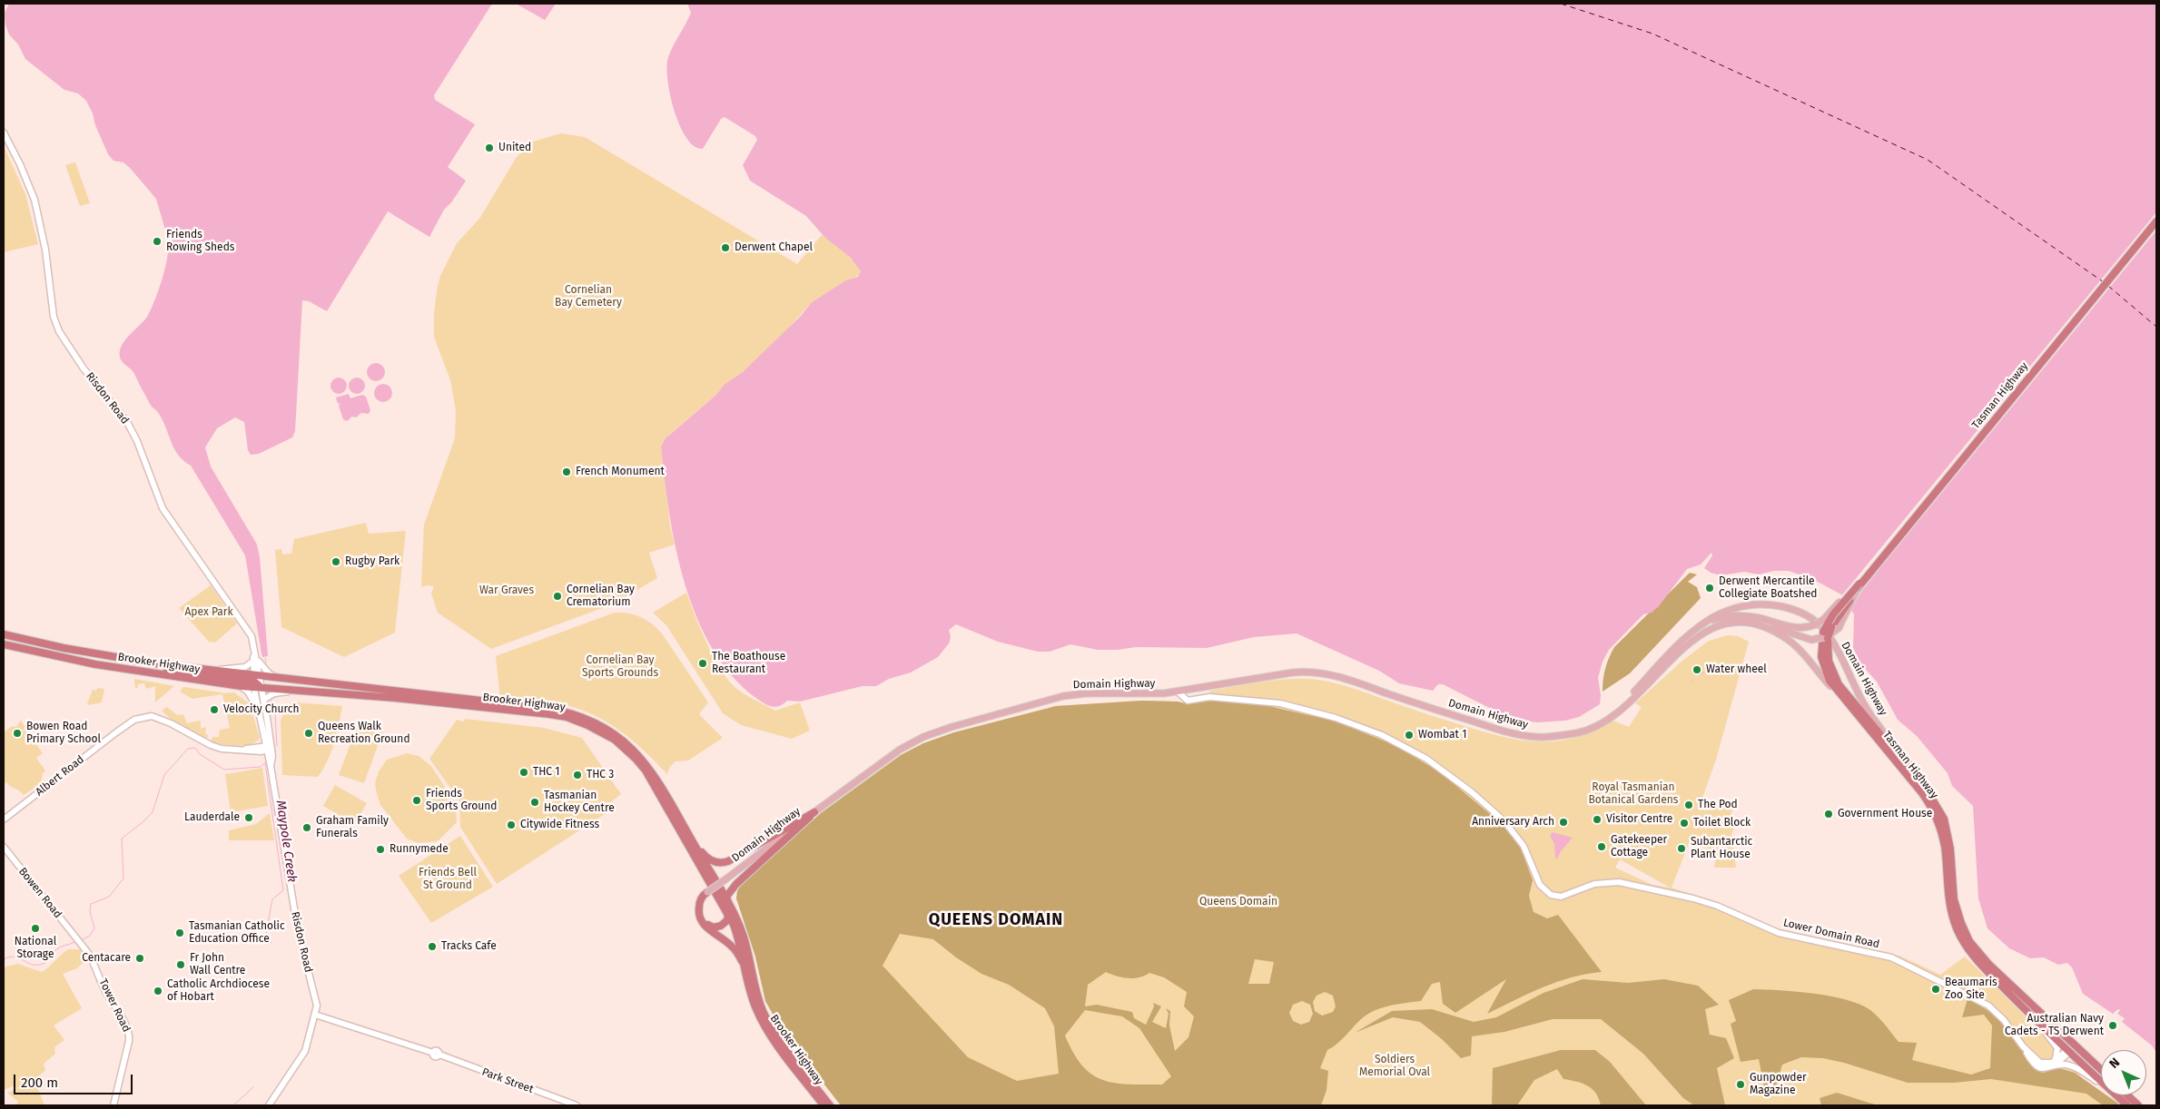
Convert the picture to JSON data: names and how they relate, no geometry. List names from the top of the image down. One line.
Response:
{"streets":{"highway":["Tasman Highway","Brooker Highway"],"main road":["Domain Highway"],"street":["Risdon Road","Albert Road","Bowen Road","Lower Domain Road","Tower Road","Park Street"]},"crossings":[["Tasman Highway","Domain Highway"],["Risdon Road","Brooker Highway"],["Risdon Road","Albert Road"],["Risdon Road","Park Street"],["Domain Highway","Lower Domain Road"],["Bowen Road","Tower Road"]],"districts":["QUEENS DOMAIN"],"water":["Maypole Creek"],"parks":["Cornelian Bay Cemetery","War Graves","Apex Park","Cornelian Bay Sports Grounds","Royal Tasmanian Botanical Gardens","Friends Bell St Ground","Queens Domain","Soldiers Memorial Oval"],"places":["United","Friends Rowing Sheds","Derwent Chapel","French Monument","Rugby Park","Derwent Mercantile Collegiate Boatshed","Cornelian Bay Crematorium","The Boathouse Restaurant","Water wheel","Velocity Church","Bowen Road Primary School","Queens Walk Recreation Ground","Wombat 1","THC 1","THC 3","Friends Sports Ground","Tasmanian Hockey Centre","The Pod","Government House","Lauderdale","Visitor Centre","Anniversary Arch","Toilet Block","Citywide Fitness","Graham Family Funerals","Gatekeeper Cottage","Subantarctic Plant House","Runnymede","National Storage","Tasmanian Catholic Education Office","Tracks Cafe","Centacare","Fr John Wall Centre","Beaumaris Zoo Site","Catholic Archdiocese of Hobart","Australian Navy Cadets - TS Derwent","Gunpowder Magazine"],"scale_bar":"200 m","north":"top left"}
